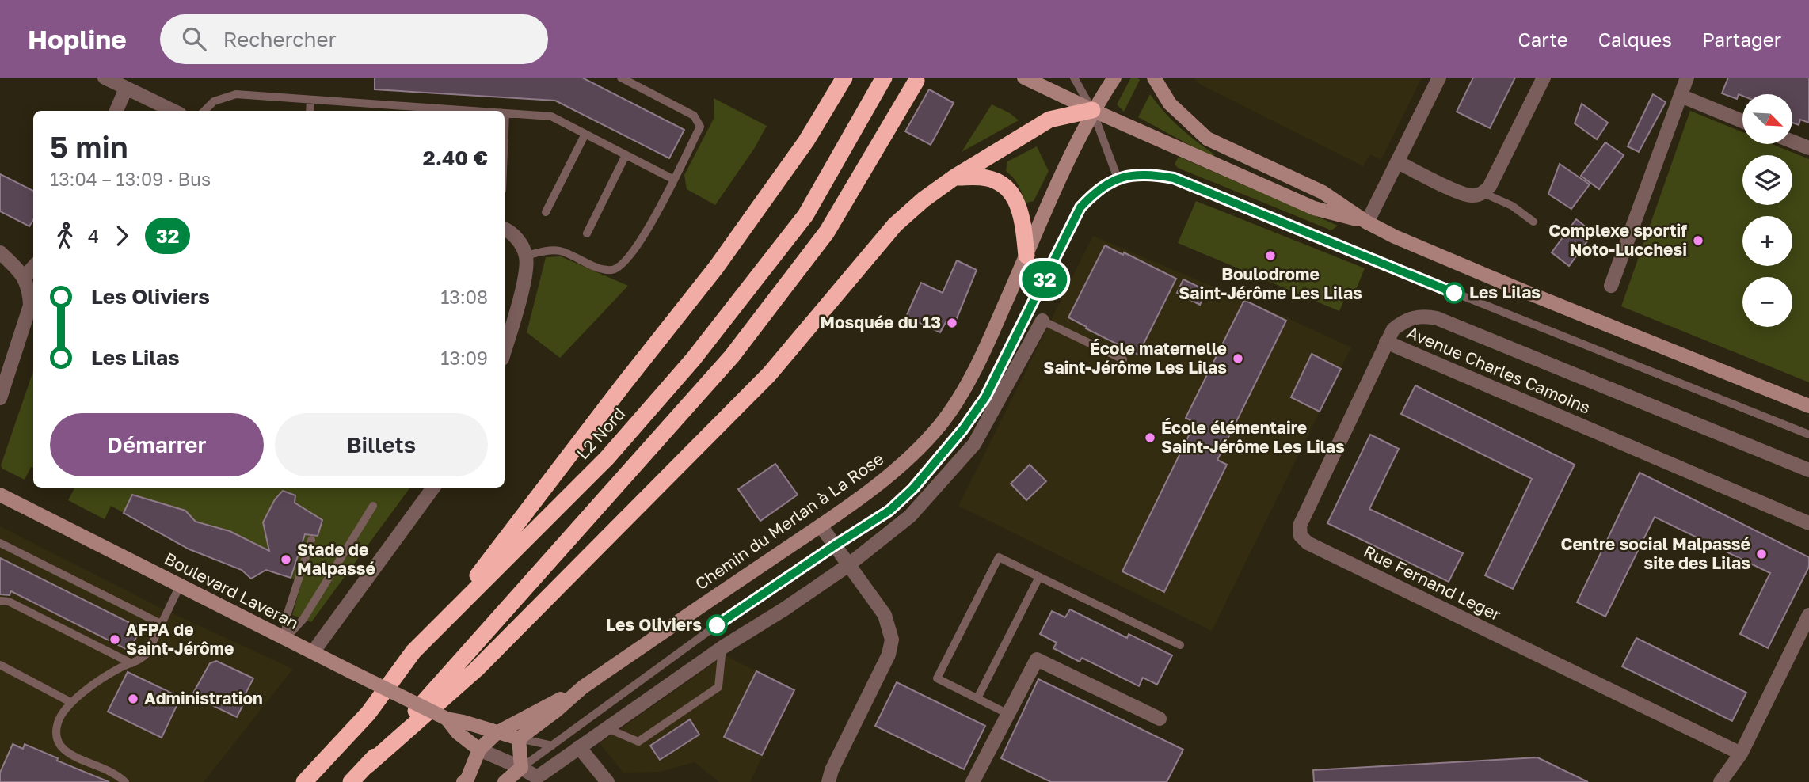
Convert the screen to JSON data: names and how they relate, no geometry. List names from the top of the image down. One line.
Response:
{"streets":{"highway":["L2 Nord"],"street":["Avenue Charles Camoins","Chemin du Merlan à La Rose","Rue Fernand Leger","Boulevard Laveran"]},"crossings":[["Avenue Charles Camoins","Rue Fernand Leger"],["Chemin du Merlan à La Rose","Boulevard Laveran"]],"places":["Complexe sportif Noto-Lucchesi","Boulodrome Saint-Jérôme Les Lilas","Les Lilas","Mosquée du 13","École maternelle Saint-Jérôme Les Lilas","École élémentaire Saint-Jérôme Les Lilas","Centre social Malpassé site des Lilas","Stade de Malpassé","Les Oliviers","AFPA de Saint-Jérôme","Administration"],"lines":["bus line 32"],"north":"bottom right","page":{"header":"Hopline","search":"Rechercher","nav":["Carte","Calques","Partager"],"on_map":"32","map_buttons":["+","−"],"heading":["5 min","13:04 – 13:09 · Bus","2.40 €"],"legs":["4","32"],"list":[{"name":"Les Oliviers","value":"13:08"},{"name":"Les Lilas","value":"13:09"}],"buttons":["Démarrer","Billets"]}}
